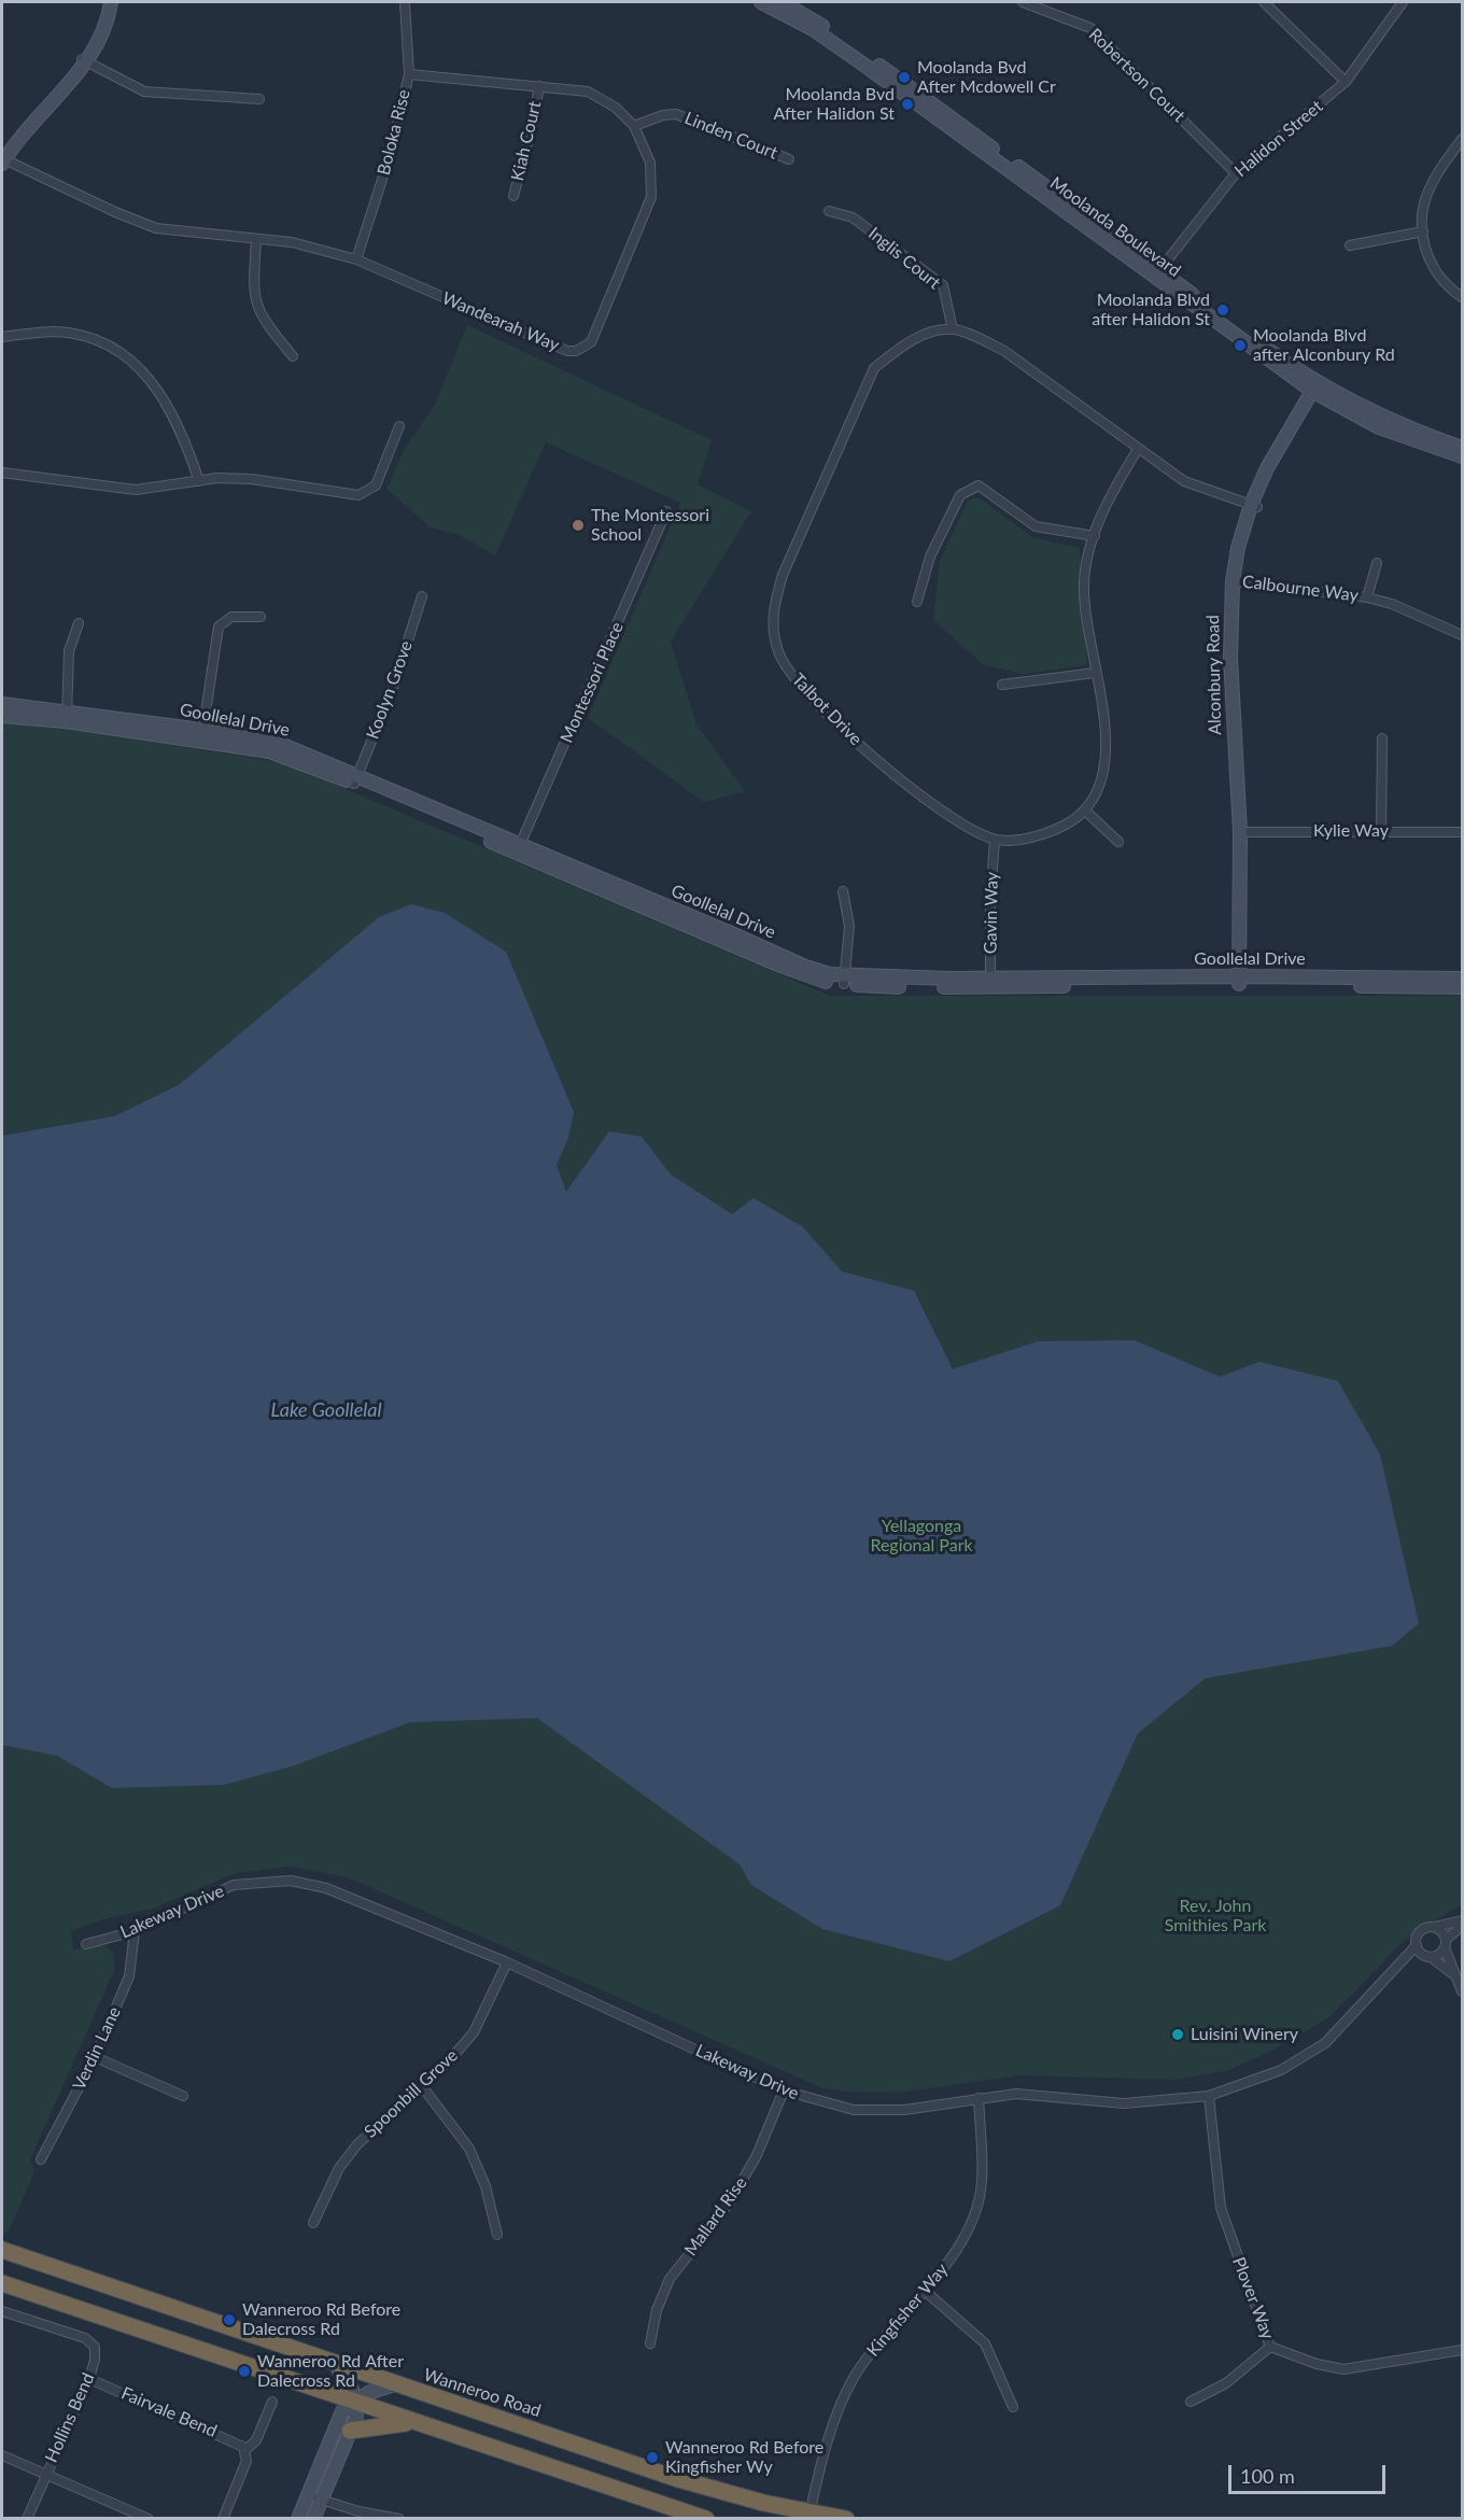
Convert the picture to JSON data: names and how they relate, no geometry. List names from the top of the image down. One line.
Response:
{"streets":{"highway":["Wanneroo Road"],"street":["Robertson Court","Boloka Rise","Linden Court","Halidon Street","Kiah Court","Moolanda Boulevard","Inglis Court","Wandearah Way","Calbourne Way","Alconbury Road","Montessori Place","Koolyn Grove","Talbot Drive","Goollelal Drive","Kylie Way","Gavin Way","Lakeway Drive","Verdin Lane","Spoonbill Grove","Mallard Rise","Plover Way","Kingfisher Way","Fairvale Bend","Hollins Bend"]},"crossings":[["Robertson Court","Halidon Street"],["Boloka Rise","Wandearah Way"],["Linden Court","Wandearah Way"],["Halidon Street","Moolanda Boulevard"],["Kiah Court","Wandearah Way"],["Moolanda Boulevard","Alconbury Road"],["Inglis Court","Talbot Drive"],["Calbourne Way","Alconbury Road"],["Alconbury Road","Goollelal Drive"],["Alconbury Road","Kylie Way"],["Montessori Place","Goollelal Drive"],["Koolyn Grove","Goollelal Drive"],["Talbot Drive","Gavin Way"],["Goollelal Drive","Gavin Way"],["Lakeway Drive","Verdin Lane"],["Lakeway Drive","Spoonbill Grove"],["Lakeway Drive","Mallard Rise"],["Lakeway Drive","Plover Way"],["Lakeway Drive","Kingfisher Way"],["Kingfisher Way","Wanneroo Road"],["Fairvale Bend","Hollins Bend"]],"water":["Lake Goollelal"],"parks":["Yellagonga Regional Park","Rev. John Smithies Park"],"places":["Moolanda Bvd After Mcdowell Cr","Moolanda Bvd After Halidon St","Moolanda Blvd after Halidon St","Moolanda Blvd after Alconbury Rd","The Montessori School","Luisini Winery","Wanneroo Rd Before Dalecross Rd","Wanneroo Rd After Dalecross Rd","Wanneroo Rd Before Kingfisher Wy"],"scale_bar":"100 m"}
